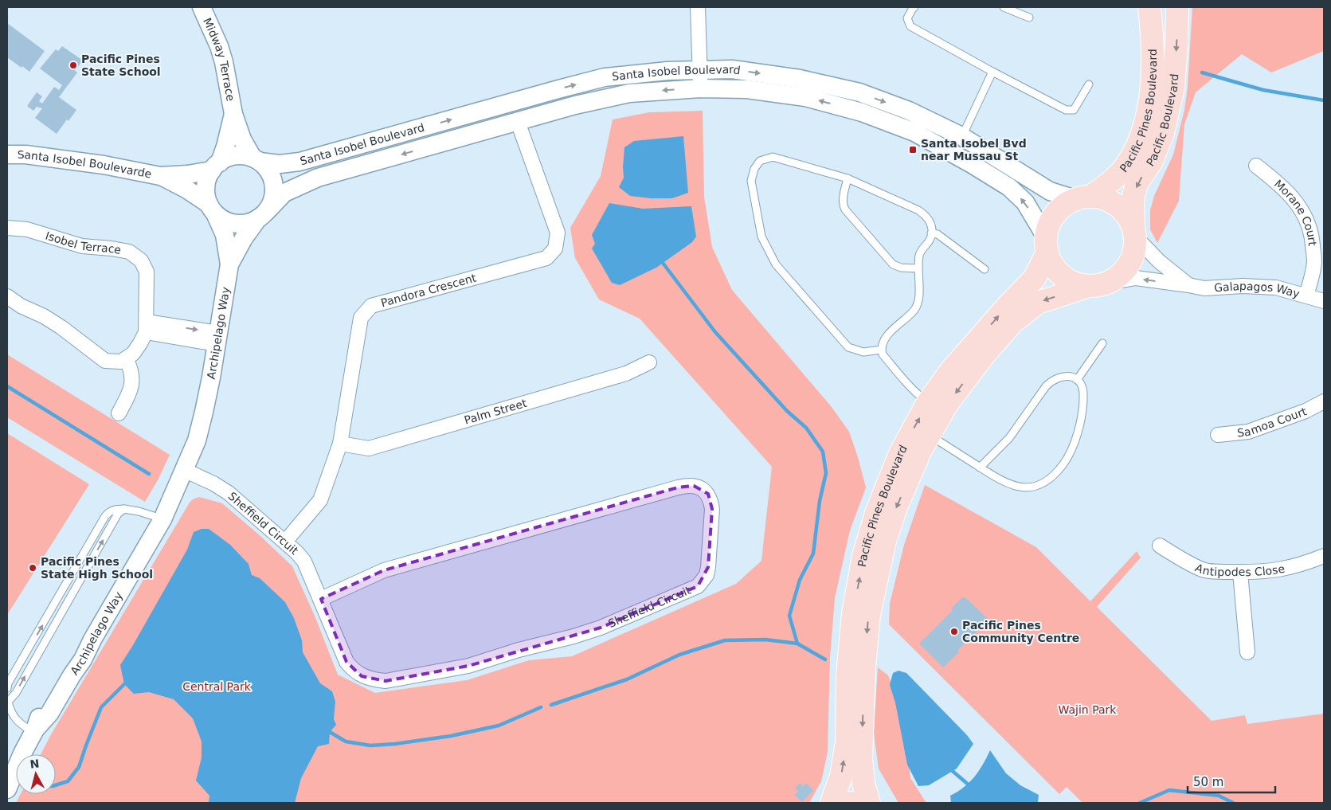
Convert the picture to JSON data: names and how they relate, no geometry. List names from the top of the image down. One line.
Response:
{"streets":{"main road":["Pacific Pines Boulevard","Pacific Boulevard"],"street":["Midway Terrace","Santa Isobel Boulevard","Santa Isobel Boulevarde","Morane Court","Isobel Terrace","Pandora Crescent","Galapagos Way","Archipelago Way","Palm Street","Samoa Court","Sheffield Circuit","Antipodes Close"]},"crossings":[["Midway Terrace","Santa Isobel Boulevard"],["Midway Terrace","Santa Isobel Boulevarde"],["Midway Terrace","Archipelago Way"],["Santa Isobel Boulevard","Pacific Pines Boulevard"],["Santa Isobel Boulevard","Pacific Boulevard"],["Santa Isobel Boulevard","Santa Isobel Boulevarde"],["Santa Isobel Boulevard","Pandora Crescent"],["Santa Isobel Boulevard","Galapagos Way"],["Santa Isobel Boulevard","Archipelago Way"],["Pacific Pines Boulevard","Pacific Boulevard"],["Pacific Pines Boulevard","Galapagos Way"],["Pacific Boulevard","Galapagos Way"],["Santa Isobel Boulevarde","Archipelago Way"],["Morane Court","Galapagos Way"],["Pandora Crescent","Palm Street"],["Pandora Crescent","Sheffield Circuit"],["Archipelago Way","Sheffield Circuit"]],"one_way":["Pacific Boulevard","Galapagos Way"],"parks":["Central Park","Wajin Park"],"places":{"other":["Pacific Pines State School","Pacific Pines State High School","Pacific Pines Community Centre"],"transit":["Santa Isobel Bvd near Mussau St"]},"scale_bar":"50 m","north":"top"}
